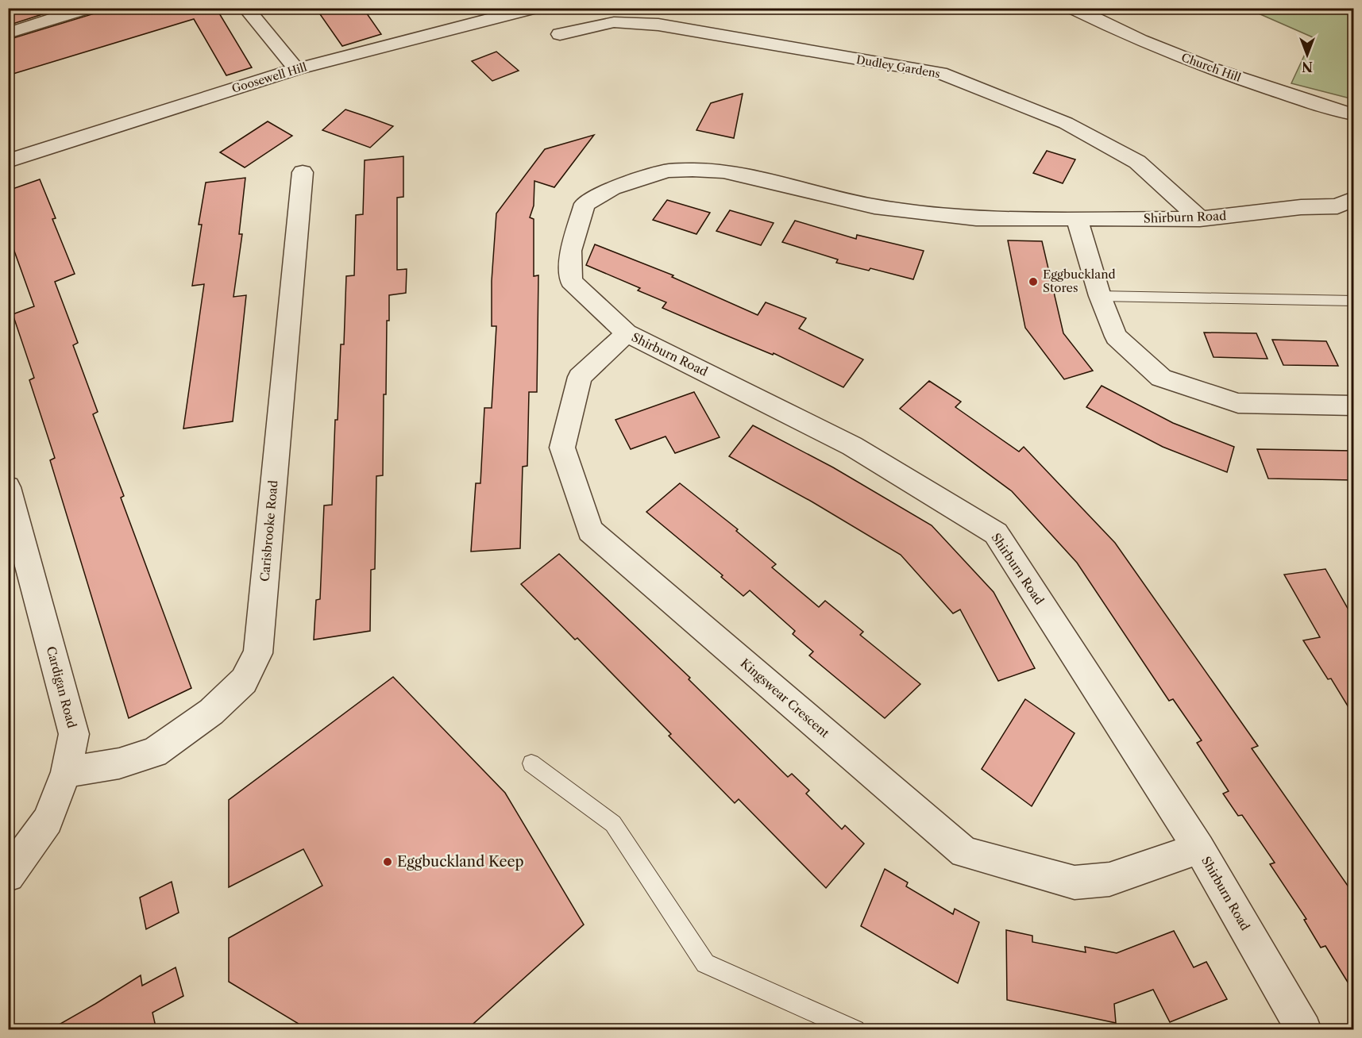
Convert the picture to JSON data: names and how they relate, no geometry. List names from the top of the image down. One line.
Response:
{"streets":{"street":["Dudley Gardens","Church Hill","Goosewell Hill","Shirburn Road","Carisbrooke Road","Cardigan Road","Kingswear Crescent"]},"crossings":[["Dudley Gardens","Shirburn Road"],["Shirburn Road","Kingswear Crescent"],["Carisbrooke Road","Cardigan Road"]],"places":["Eggbuckland Stores","Eggbuckland Keep"],"north":"bottom"}
